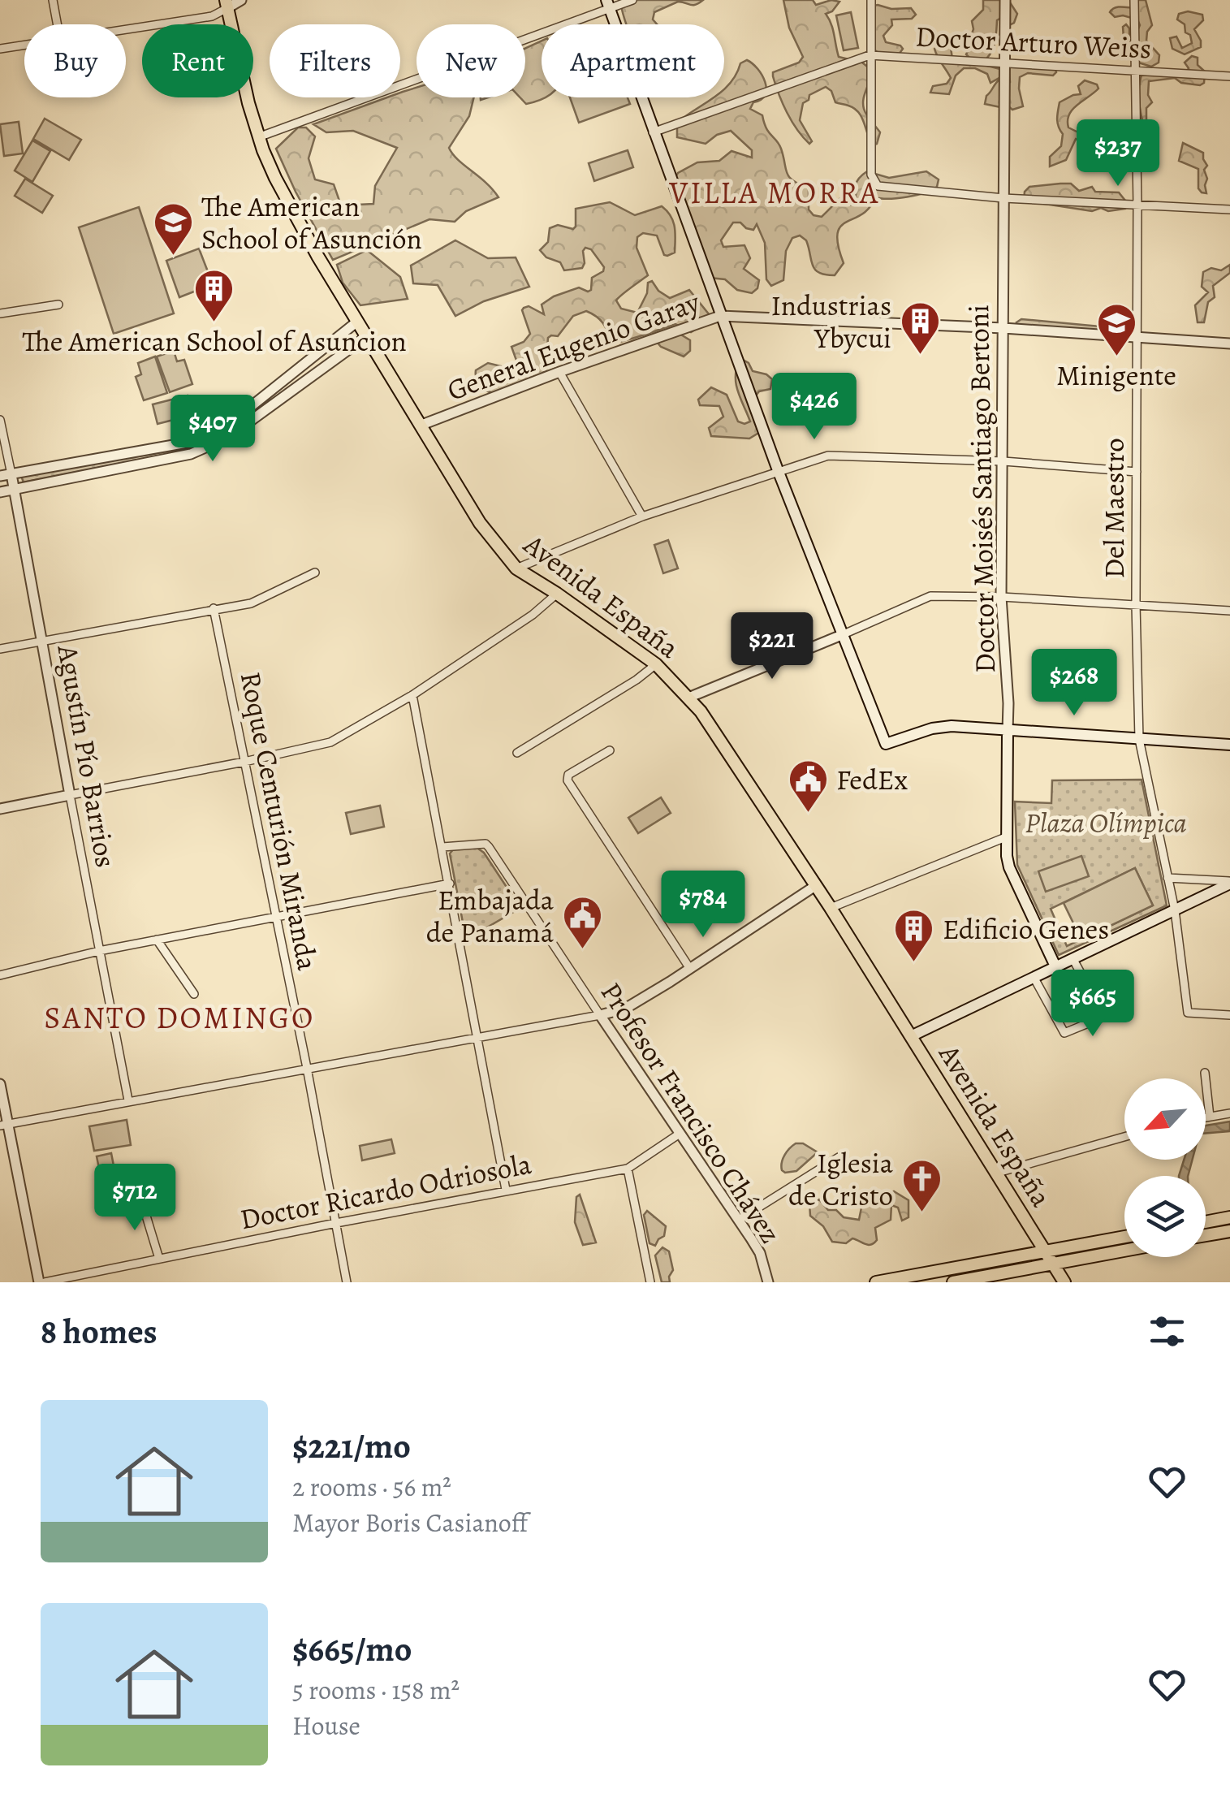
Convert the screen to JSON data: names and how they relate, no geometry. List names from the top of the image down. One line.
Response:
{"streets":{"main road":["Doctor Moisés Santiago Bertoni","Avenida España"],"street":["Doctor Arturo Weiss","General Eugenio Garay","Del Maestro","Agustín Pío Barrios","Roque Centurión Miranda","Profesor Francisco Chávez","Doctor Ricardo Odriosola"]},"crossings":[["Doctor Arturo Weiss","Doctor Moisés Santiago Bertoni"],["Doctor Arturo Weiss","Del Maestro"],["General Eugenio Garay","Doctor Moisés Santiago Bertoni"],["General Eugenio Garay","Del Maestro"],["General Eugenio Garay","Avenida España"],["Roque Centurión Miranda","Doctor Ricardo Odriosola"],["Profesor Francisco Chávez","Doctor Ricardo Odriosola"]],"districts":["VILLA MORRA","SANTO DOMINGO"],"parks":["Plaza Olímpica"],"places":{"school or university":["The American School of Asunción","Minigente"],"building":["The American School of Asuncion","Industrias Ybycui","Edificio Genes"],"public building":["FedEx","Embajada de Panamá"],"church":["Iglesia de Cristo"]},"north":"bottom left","page":{"chip":["Buy","Rent","Filters","New","Apartment"],"price":["$237","$426","$407","$221","$268","$784","$665","$712"],"heading":"8 homes","list":[{"name":"$221/mo","note":"2 rooms · 56 m² · Mayor Boris Casianoff"},{"name":"$665/mo","note":"5 rooms · 158 m² · House"}]}}
